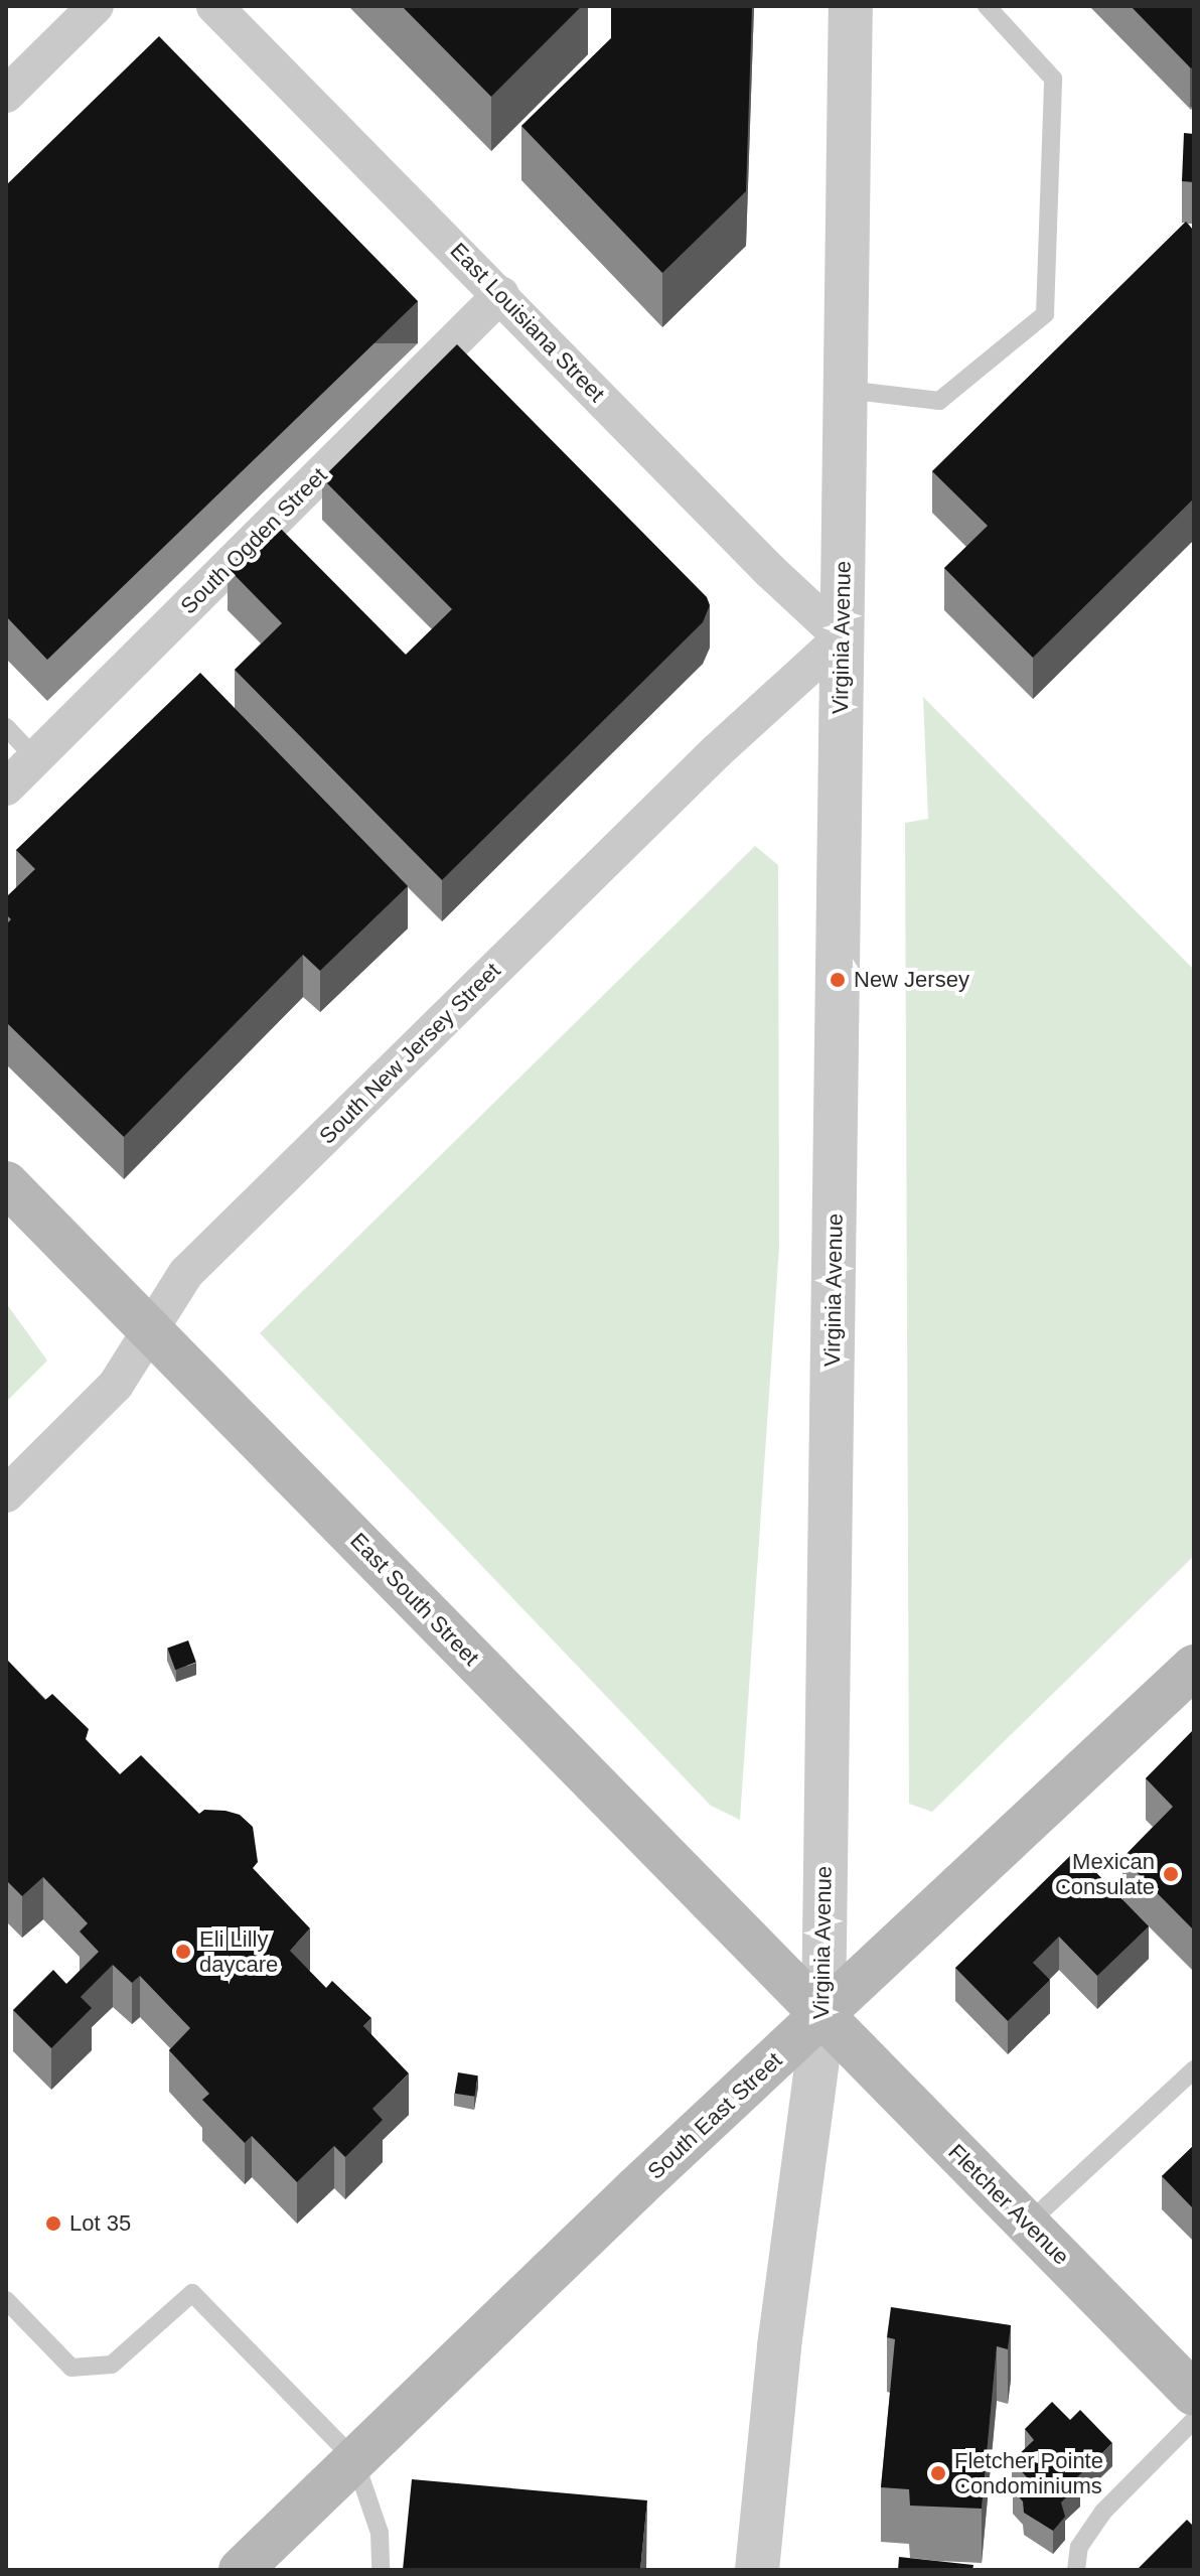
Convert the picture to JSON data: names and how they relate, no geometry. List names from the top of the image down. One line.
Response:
{"streets":{"main road":["East South Street","South East Street","Fletcher Avenue"],"street":["East Louisiana Street","South Ogden Street","Virginia Avenue","South New Jersey Street"]},"crossings":[["East Louisiana Street","South Ogden Street"],["East Louisiana Street","Virginia Avenue"],["East Louisiana Street","South New Jersey Street"],["Virginia Avenue","South New Jersey Street"],["Virginia Avenue","East South Street"],["Virginia Avenue","South East Street"],["Virginia Avenue","Fletcher Avenue"],["South New Jersey Street","East South Street"],["East South Street","South East Street"],["East South Street","Fletcher Avenue"],["South East Street","Fletcher Avenue"]],"places":["New Jersey","Mexican Consulate","Eli Lilly daycare","Lot 35","Fletcher Pointe Condominiums"]}
